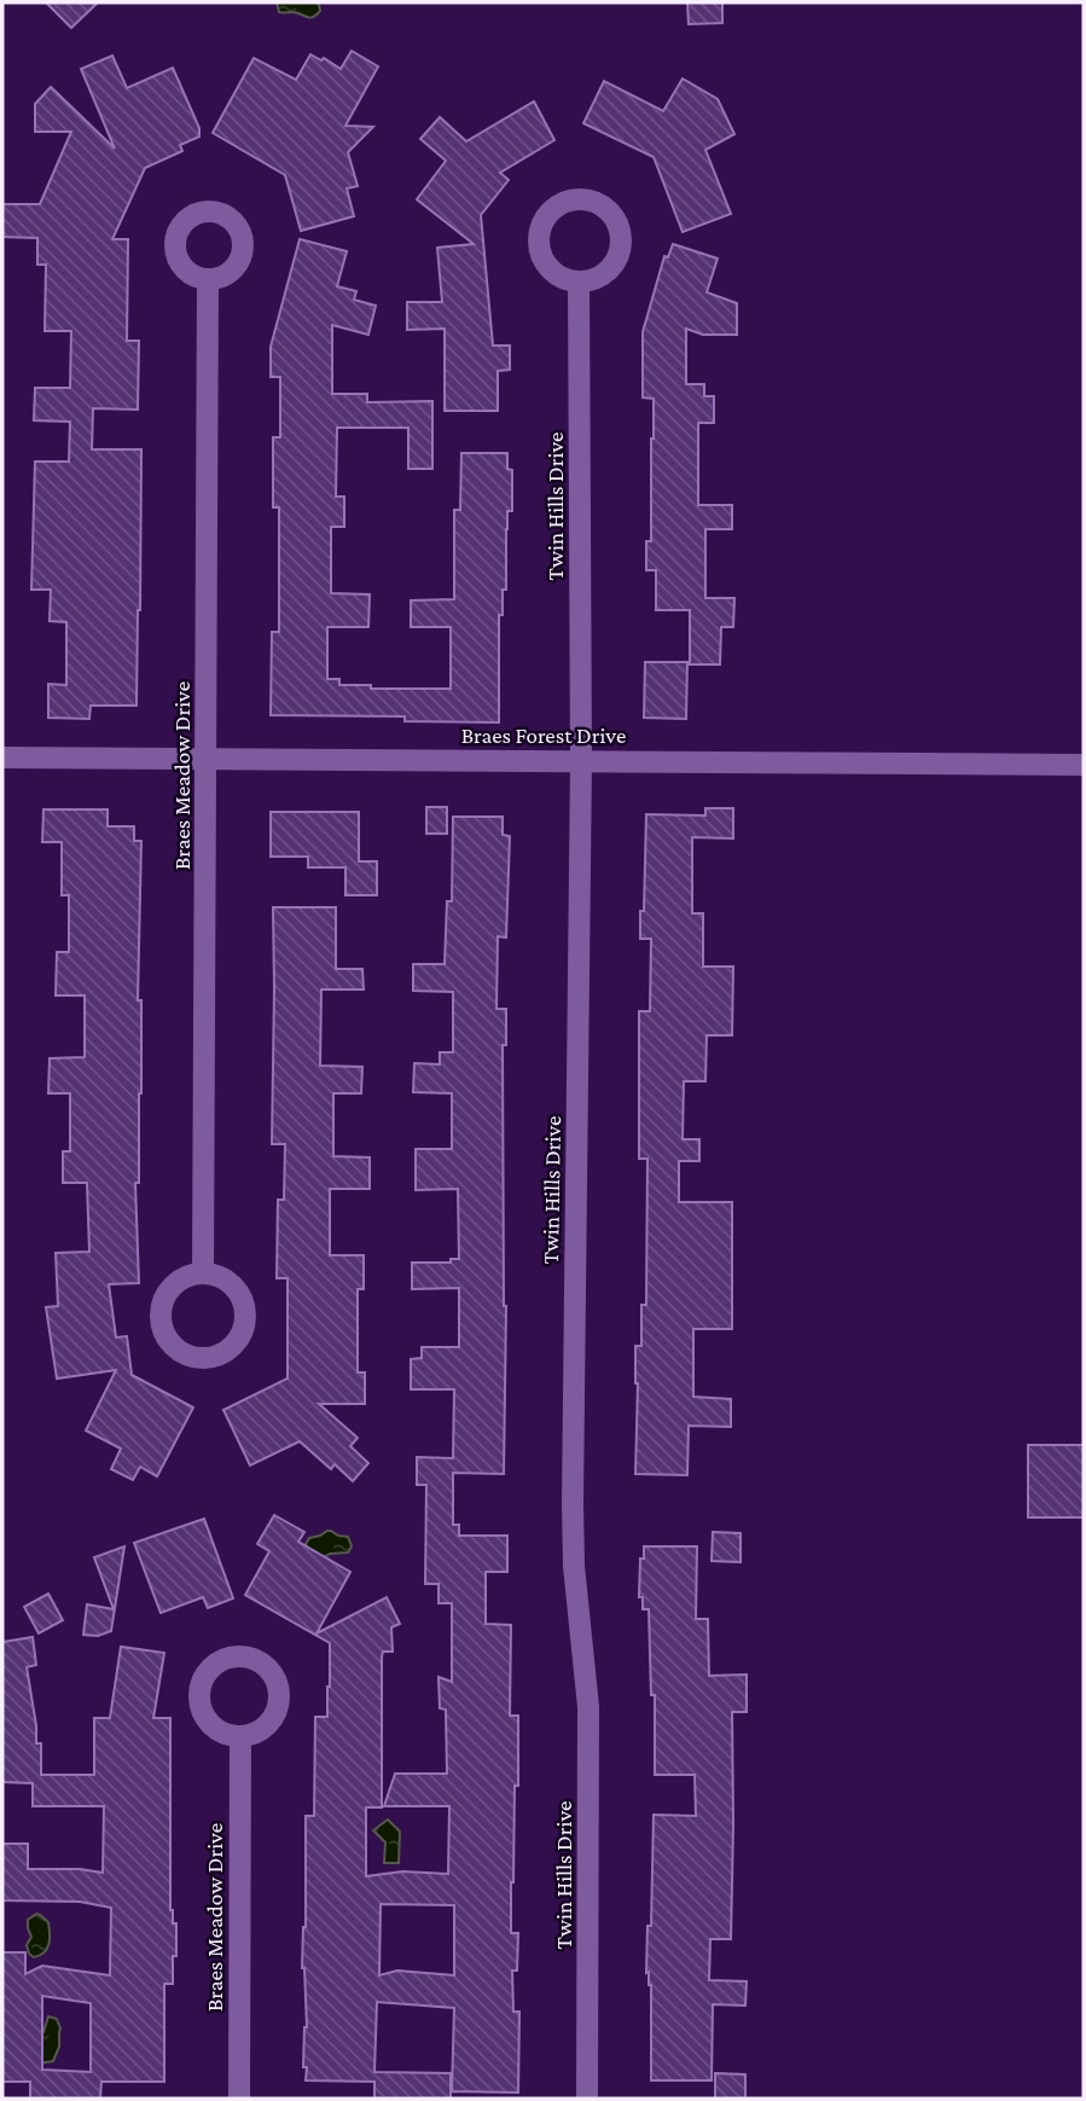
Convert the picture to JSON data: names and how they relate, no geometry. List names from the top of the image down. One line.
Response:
{"streets":{"street":["Twin Hills Drive","Braes Forest Drive","Braes Meadow Drive"]},"crossings":[["Twin Hills Drive","Braes Forest Drive"],["Braes Forest Drive","Braes Meadow Drive"]]}
